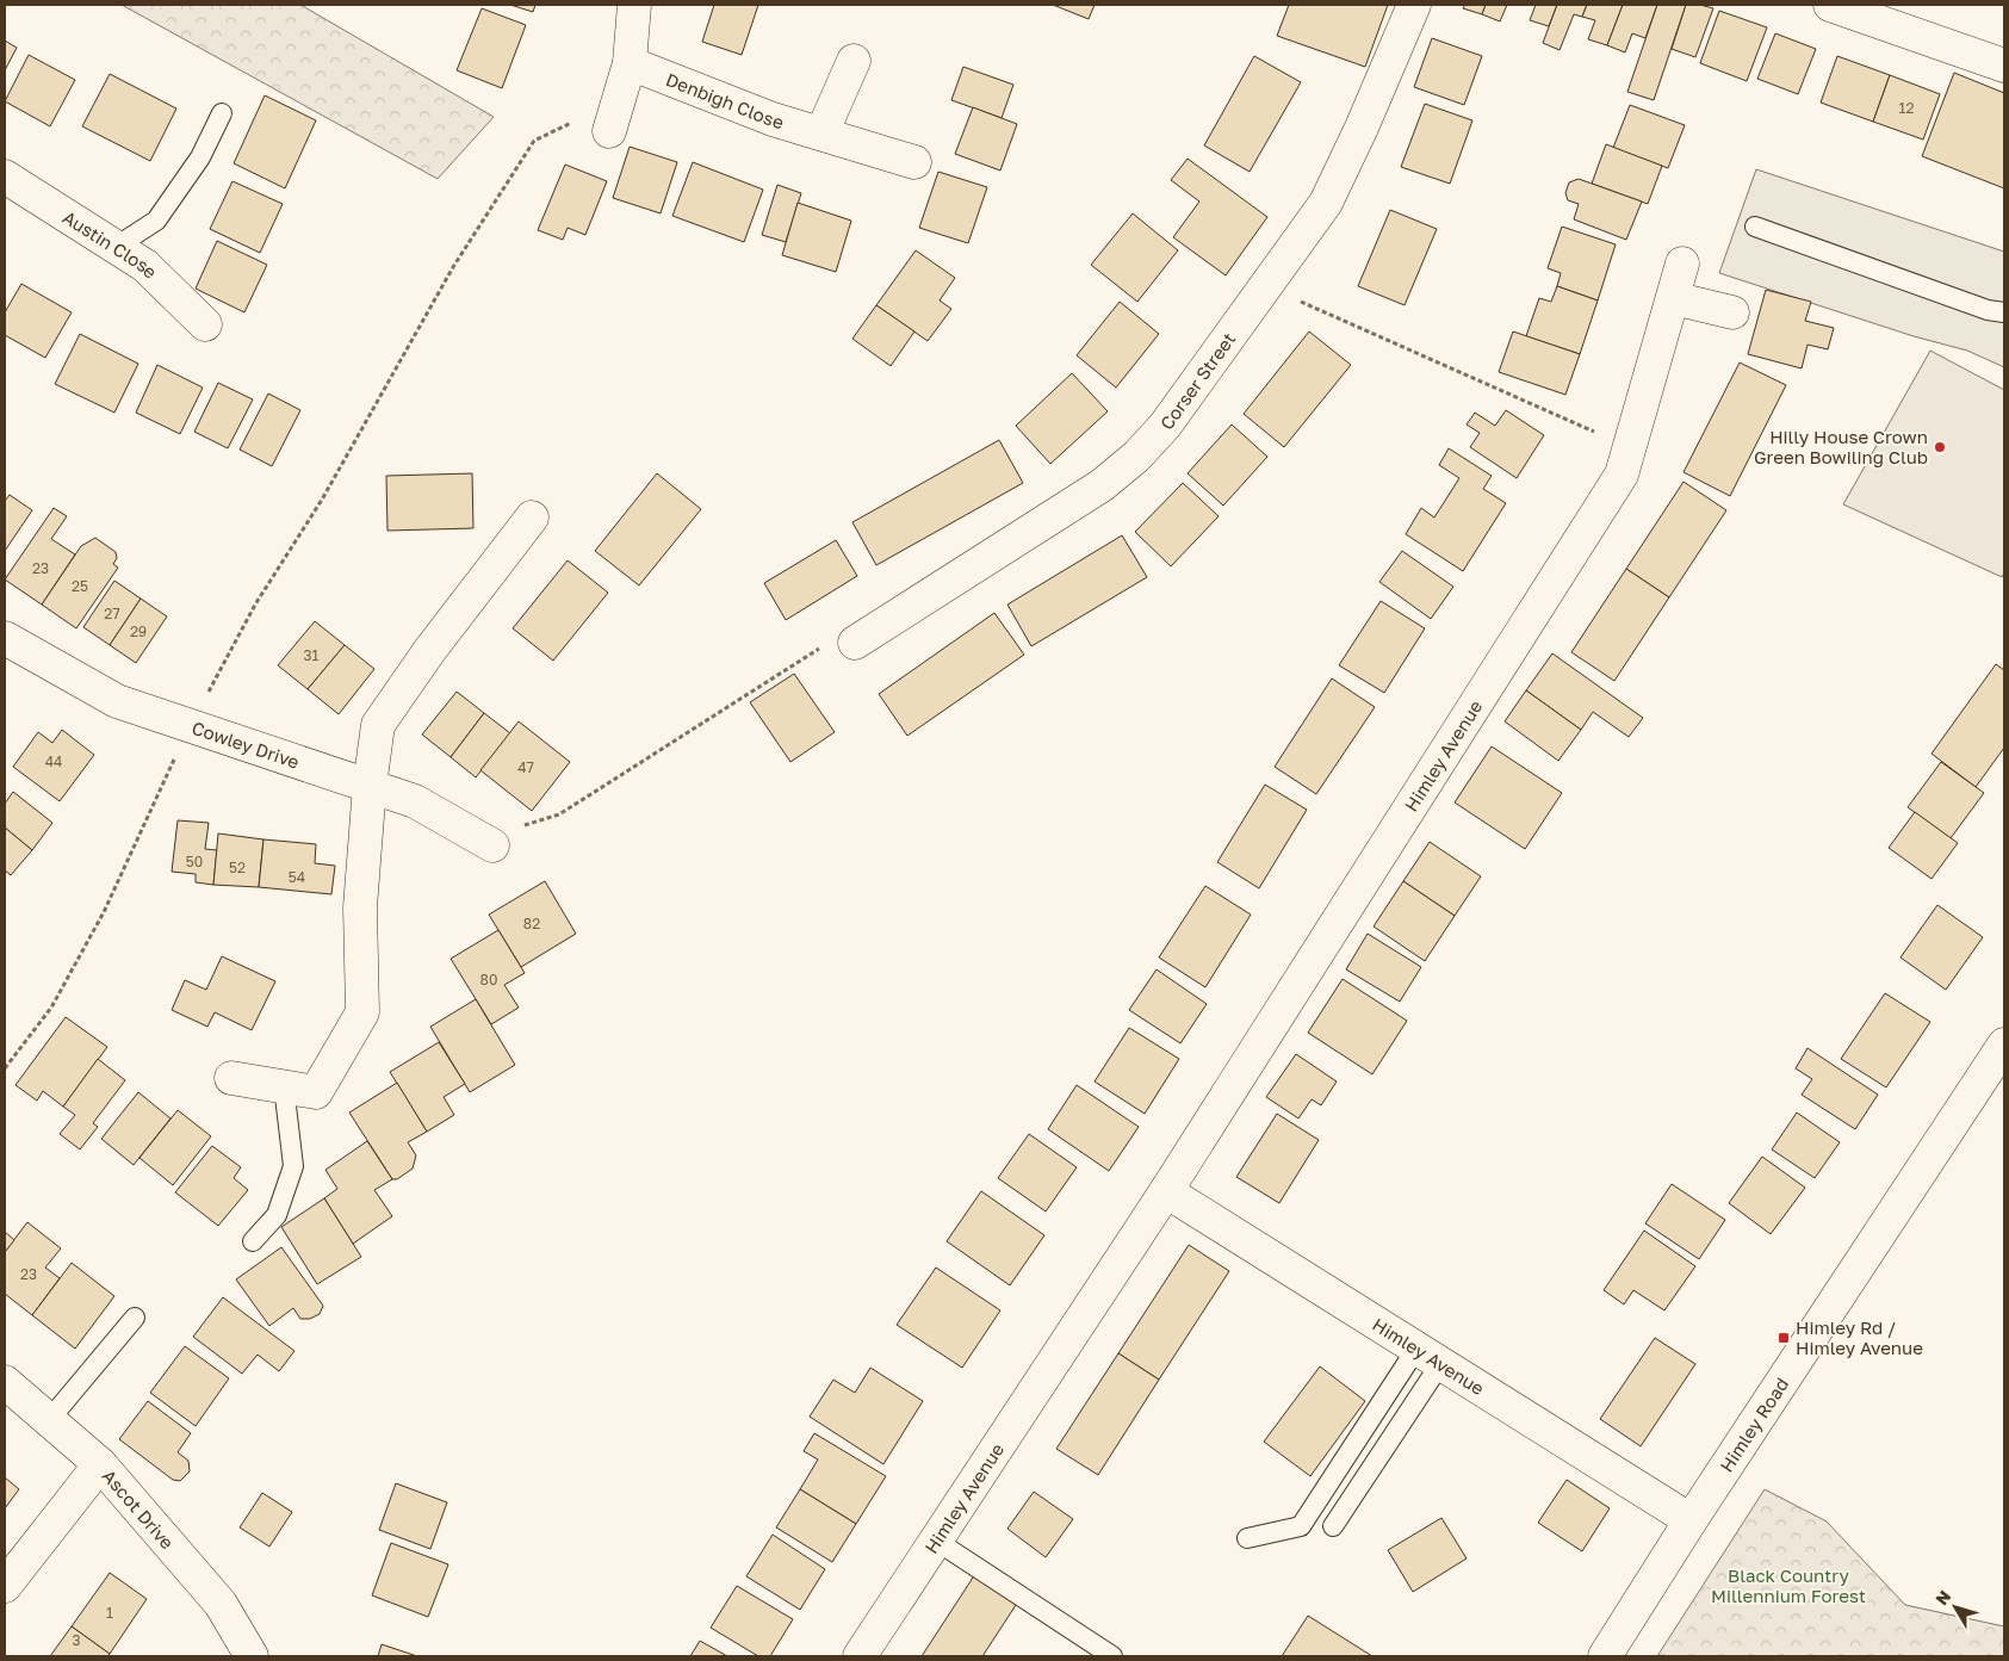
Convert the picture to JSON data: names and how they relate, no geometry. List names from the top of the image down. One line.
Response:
{"streets":{"street":["Denbigh Close","Austin Close","Corser Street","Cowley Drive","Himley Avenue","Himley Road","Ascot Drive"]},"crossings":[["Himley Avenue","Himley Road"]],"parks":["Black Country Millennium Forest"],"places":{"other":["Hilly House Crown Green Bowiling Club"],"transit":["Himley Rd / Himley Avenue"]},"house_numbers":["12","23","25","27","29","31","44","47","50","52","54","82","80","23","1","3"],"north":"top left"}
